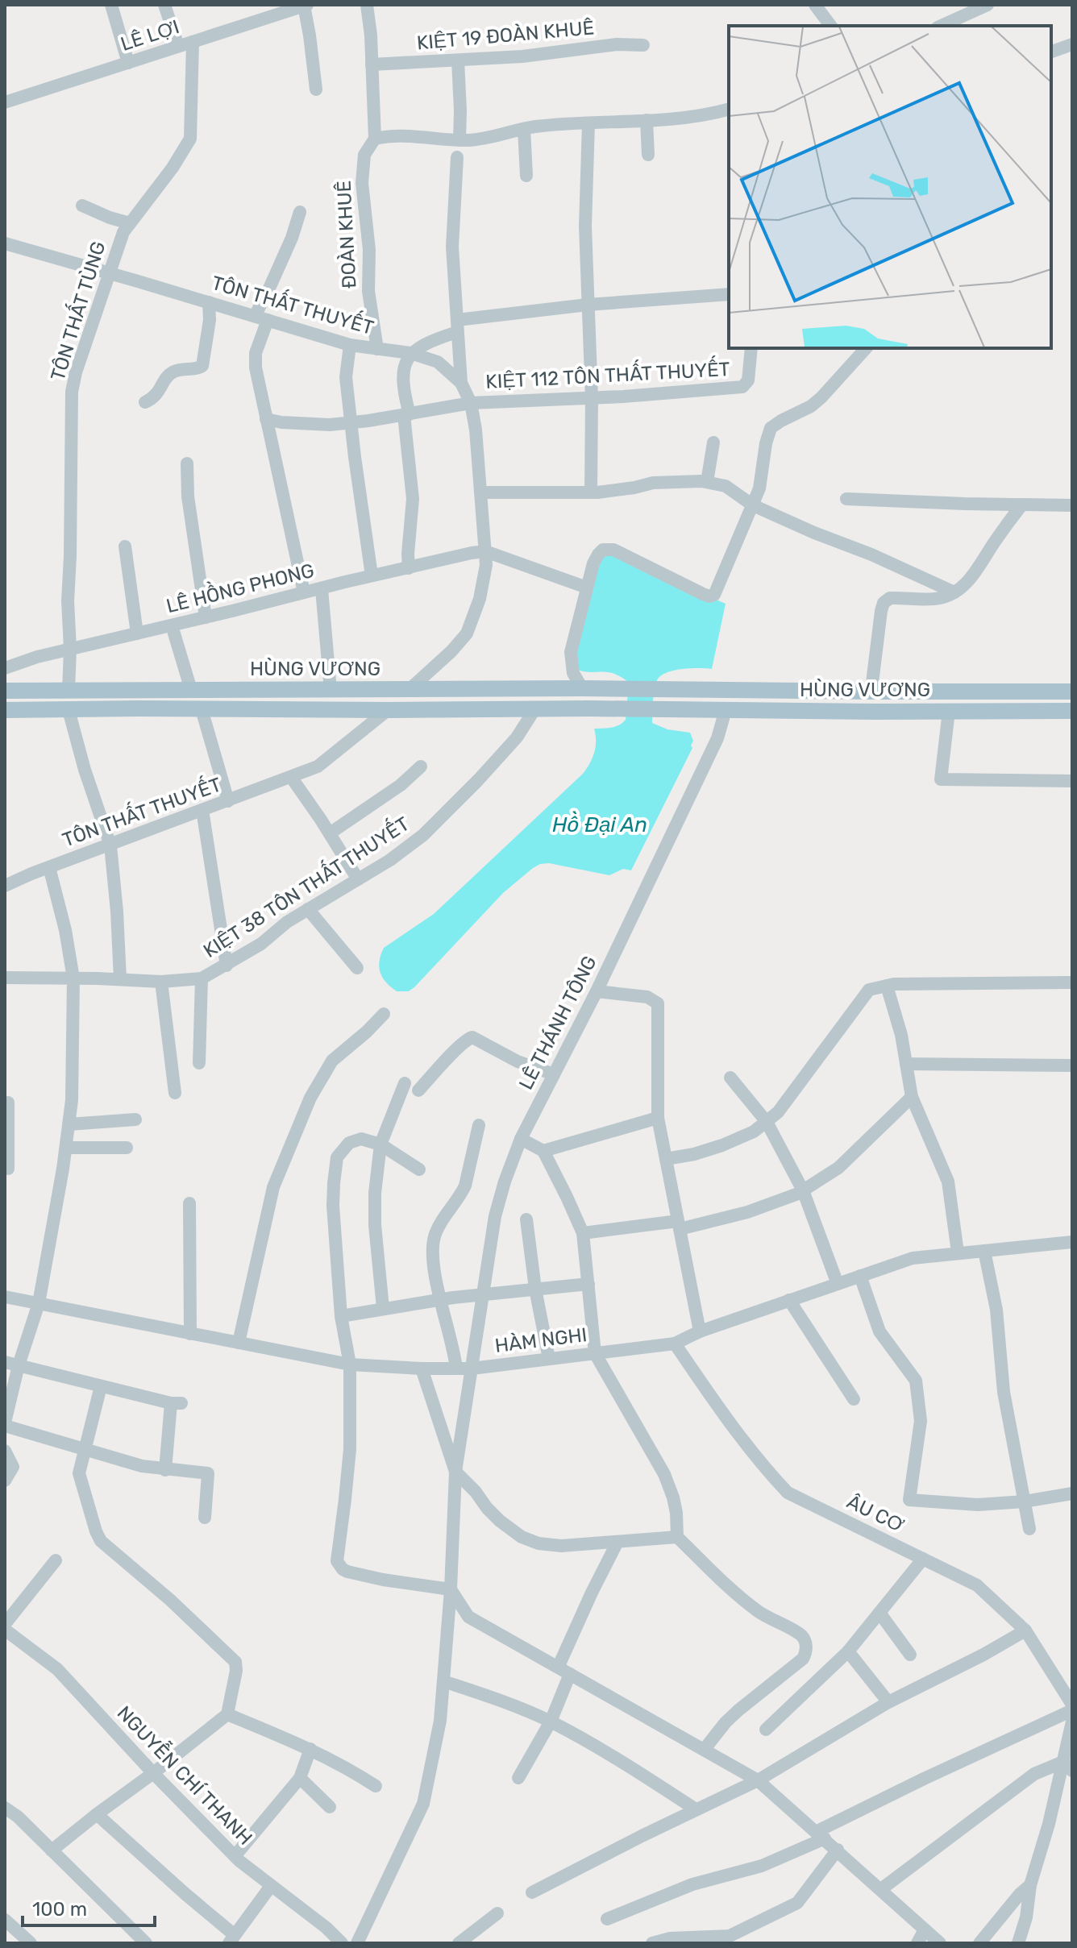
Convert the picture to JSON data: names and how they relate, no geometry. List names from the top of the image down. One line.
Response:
{"streets":{"main road":["HÙNG VƯƠNG"],"street":["LÊ LỢI","KIỆT 19 ĐOÀN KHUÊ","ĐOÀN KHUÊ","TÔN THẤT THUYẾT","TÔN THẤT TÙNG","KIỆT 112 TÔN THẤT THUYẾT","LÊ HỒNG PHONG","KIỆT 38 TÔN THẤT THUYẾT","LÊ THÁNH TÔNG","HÀM NGHI","ÂU CƠ","NGUYỄN CHÍ THANH"]},"crossings":[["LÊ LỢI","TÔN THẤT TÙNG"],["KIỆT 19 ĐOÀN KHUÊ","ĐOÀN KHUÊ"],["ĐOÀN KHUÊ","TÔN THẤT THUYẾT"],["TÔN THẤT THUYẾT","TÔN THẤT TÙNG"],["TÔN THẤT THUYẾT","KIỆT 112 TÔN THẤT THUYẾT"],["TÔN THẤT THUYẾT","LÊ HỒNG PHONG"],["TÔN THẤT THUYẾT","HÙNG VƯƠNG"],["TÔN THẤT TÙNG","LÊ HỒNG PHONG"],["TÔN THẤT TÙNG","HÙNG VƯƠNG"],["HÙNG VƯƠNG","KIỆT 38 TÔN THẤT THUYẾT"],["HÙNG VƯƠNG","LÊ THÁNH TÔNG"],["LÊ THÁNH TÔNG","HÀM NGHI"],["HÀM NGHI","ÂU CƠ"]],"water":["Hồ Đại An"],"scale_bar":"100 m"}
